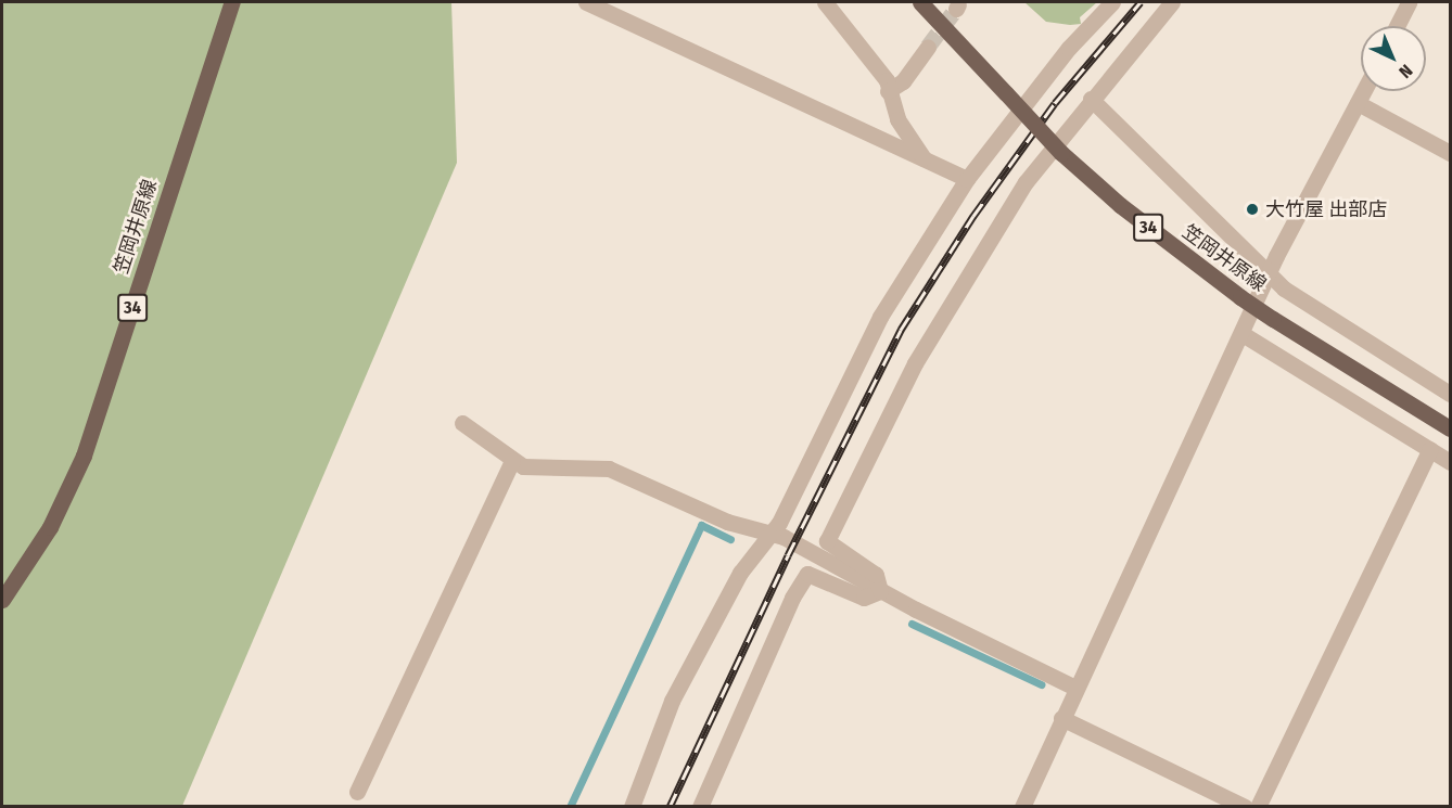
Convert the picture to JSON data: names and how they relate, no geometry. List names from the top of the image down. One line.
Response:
{"streets":{"main road":["笠岡井原線","34"]},"places":["大竹屋 出部店"],"north":"bottom right"}
